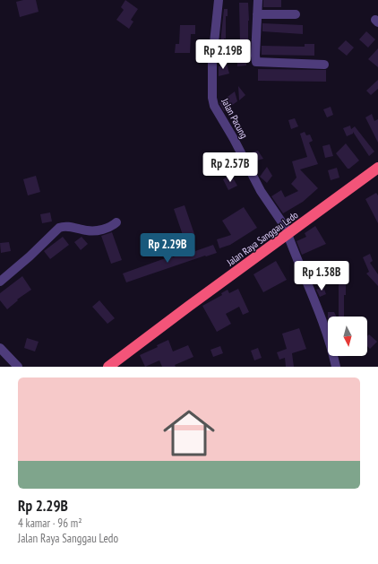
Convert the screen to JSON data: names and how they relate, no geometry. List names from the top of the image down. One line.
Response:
{"streets":{"highway":["Jalan Raya Sanggau Ledo"],"street":["Jalan Pacung"]},"crossings":[["Jalan Pacung","Jalan Raya Sanggau Ledo"]],"north":"bottom","page":{"price":["Rp 2.19B","Rp 2.57B","Rp 2.29B","Rp 1.38B"],"list":[{"name":"Rp 2.29B","note":"4 kamar · 96 m² · Jalan Raya Sanggau Ledo"}]}}
